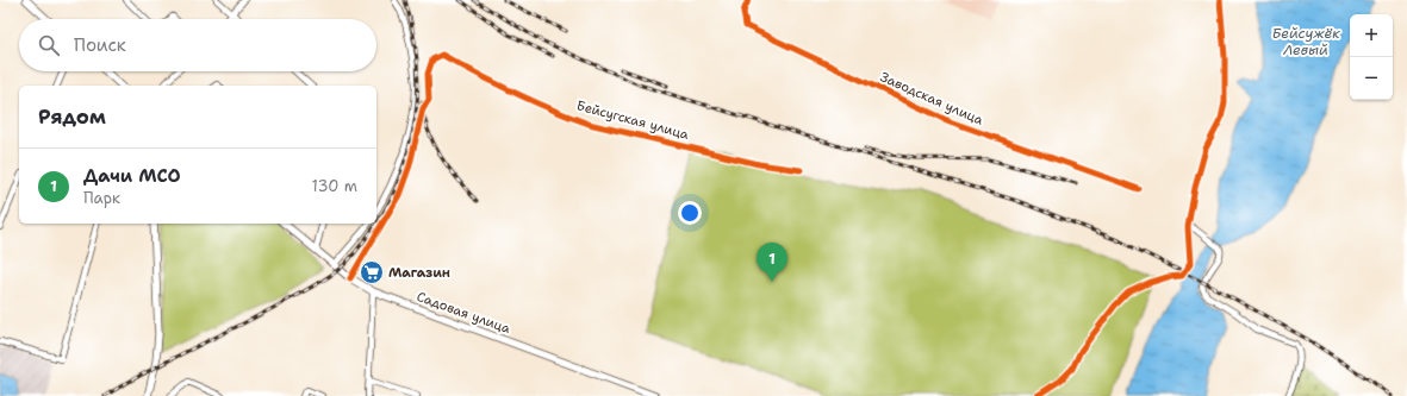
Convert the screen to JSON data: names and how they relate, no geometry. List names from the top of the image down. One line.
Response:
{"streets":{"street":["Заводская улица","Бейсугская улица","Садовая улица"]},"crossings":[["Бейсугская улица","Садовая улица"]],"water":["Бейсужёк Левый"],"places":{"supermarket":["Магазин"]},"page":{"map_buttons":["+","−"],"search":"Поиск","heading":"Рядом","list":[{"mark":"1","name":"Дачи МСО","note":"Парк","value":"130 m"}],"pins":"1"}}
